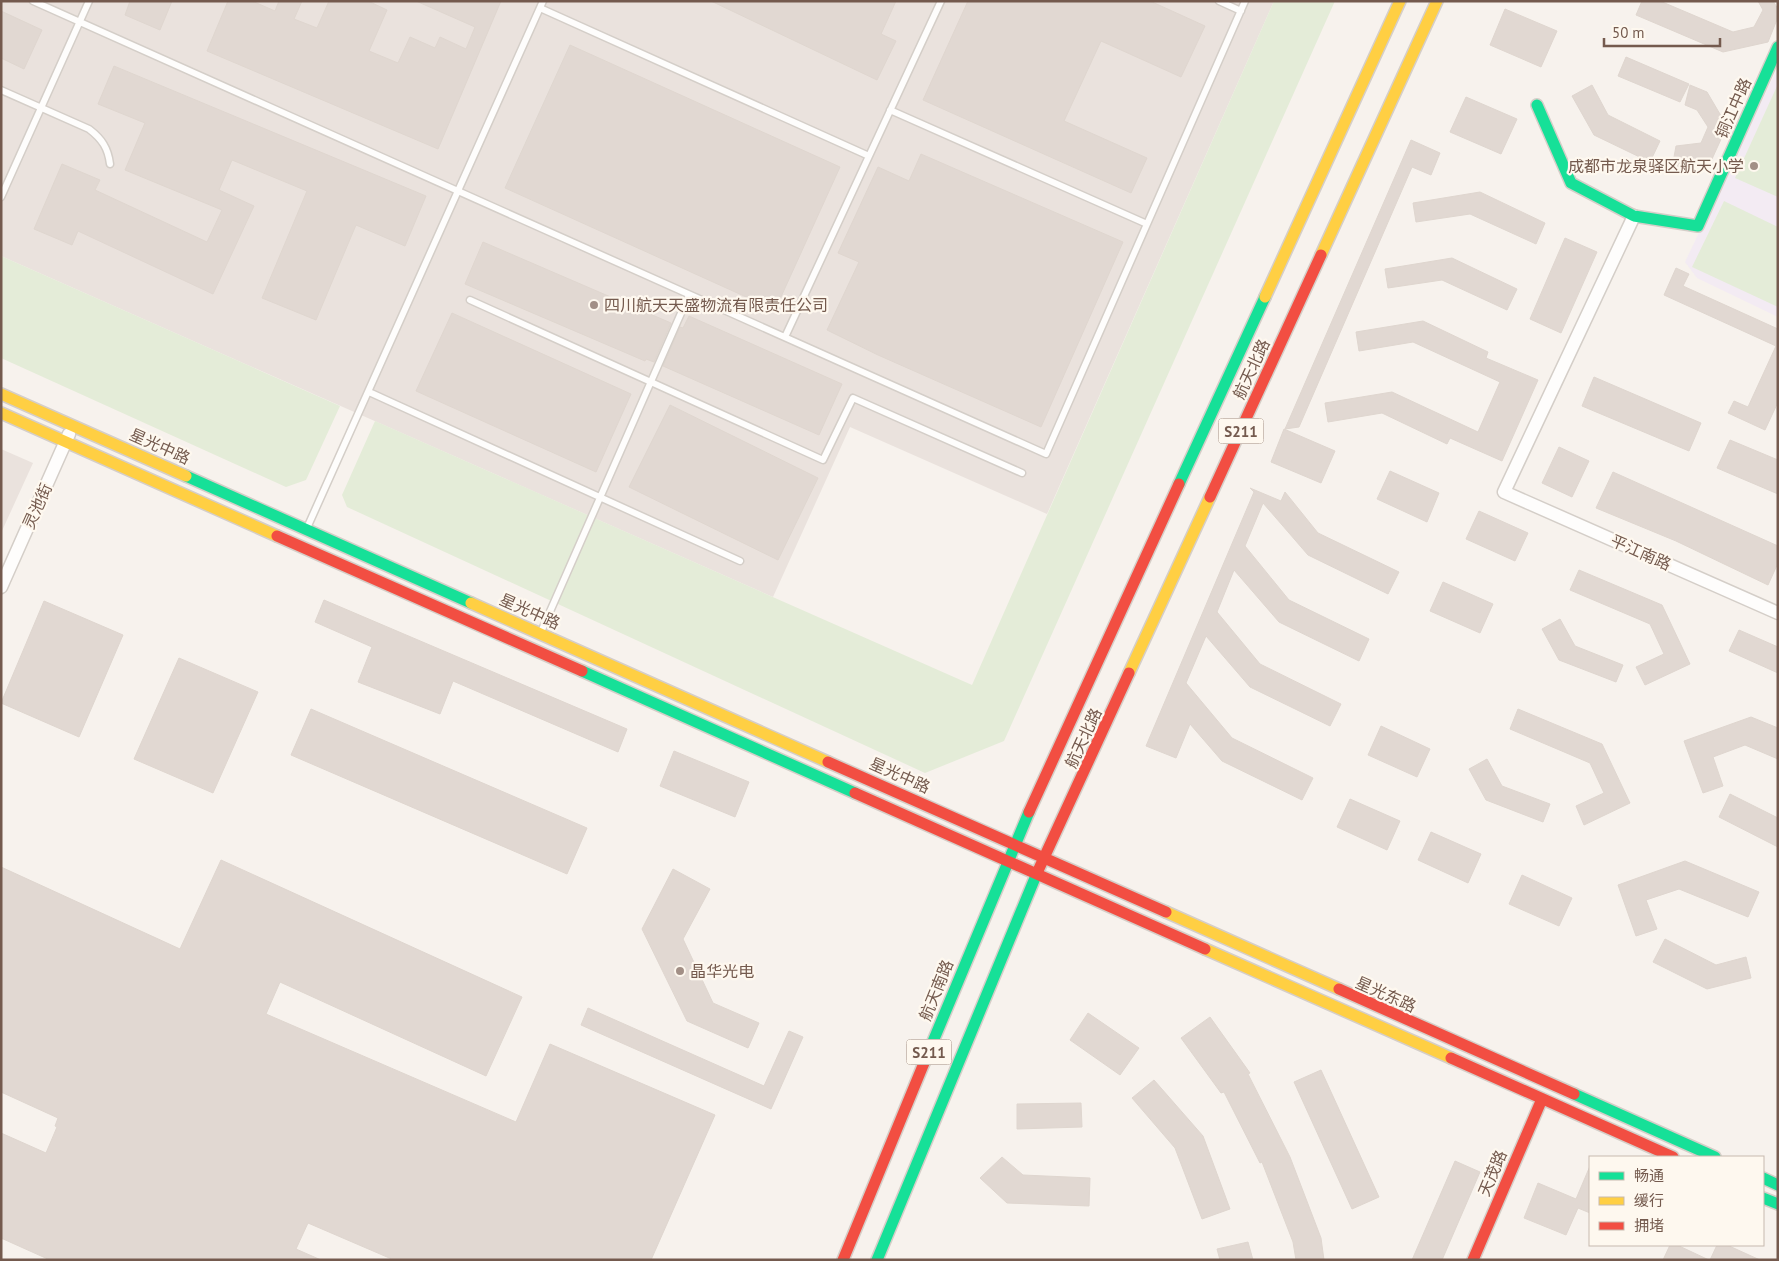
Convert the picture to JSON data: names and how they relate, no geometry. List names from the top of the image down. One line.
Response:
{"streets":{"main road":["铜江中路","航天北路","S211","星光中路","航天南路","星光东路","天茂路"],"street":["灵池街","平江南路"]},"crossings":[["铜江中路","平江南路"],["航天北路","S211"],["航天北路","星光中路"],["航天北路","航天南路"],["航天北路","星光东路"],["S211","星光中路"],["S211","星光东路"],["星光中路","灵池街"],["星光中路","航天南路"],["星光中路","星光东路"],["星光东路","天茂路"]],"places":["成都市龙泉驿区航天小学","四川航天天盛物流有限责任公司","晶华光电"],"legend":["畅通","缓行","拥堵"],"scale_bar":"50 m"}
